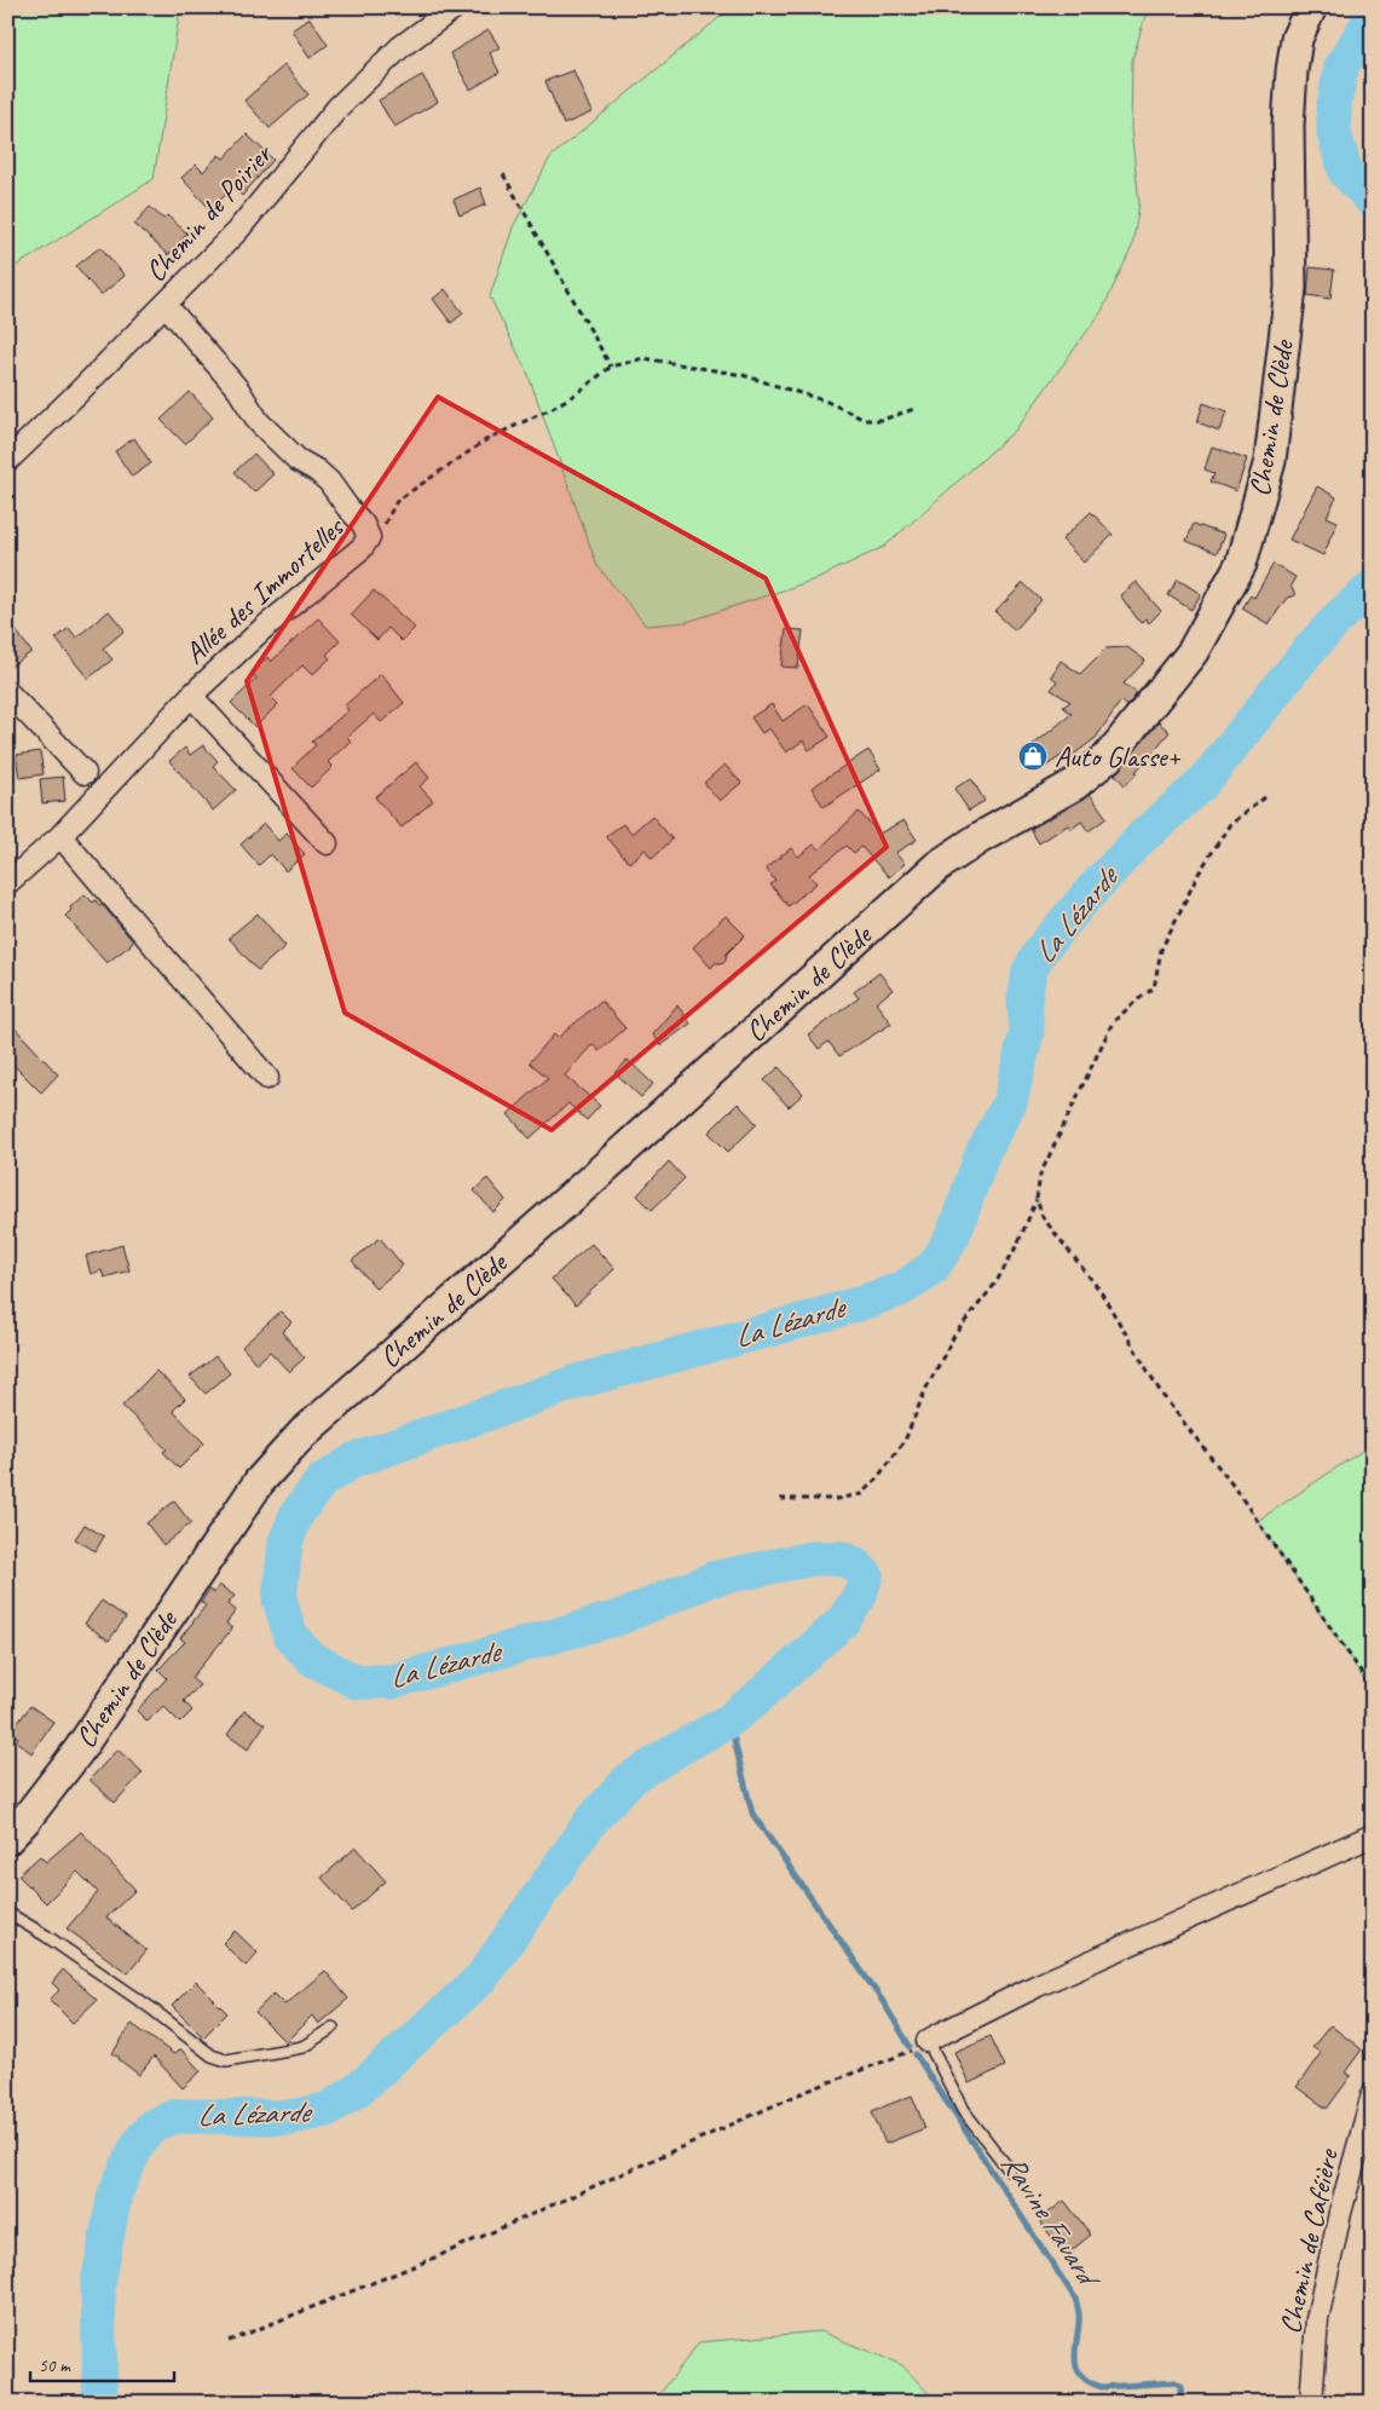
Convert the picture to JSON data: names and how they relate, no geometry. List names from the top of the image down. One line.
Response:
{"streets":{"main road":["Chemin de Clède"],"street":["Chemin de Poirier","Allée des Immortelles","Chemin de Caféière"]},"crossings":[["Chemin de Poirier","Allée des Immortelles"]],"water":["La Lézarde","Ravine Favard"],"places":{"shop":["Auto Glasse+"]},"scale_bar":"50 m"}
